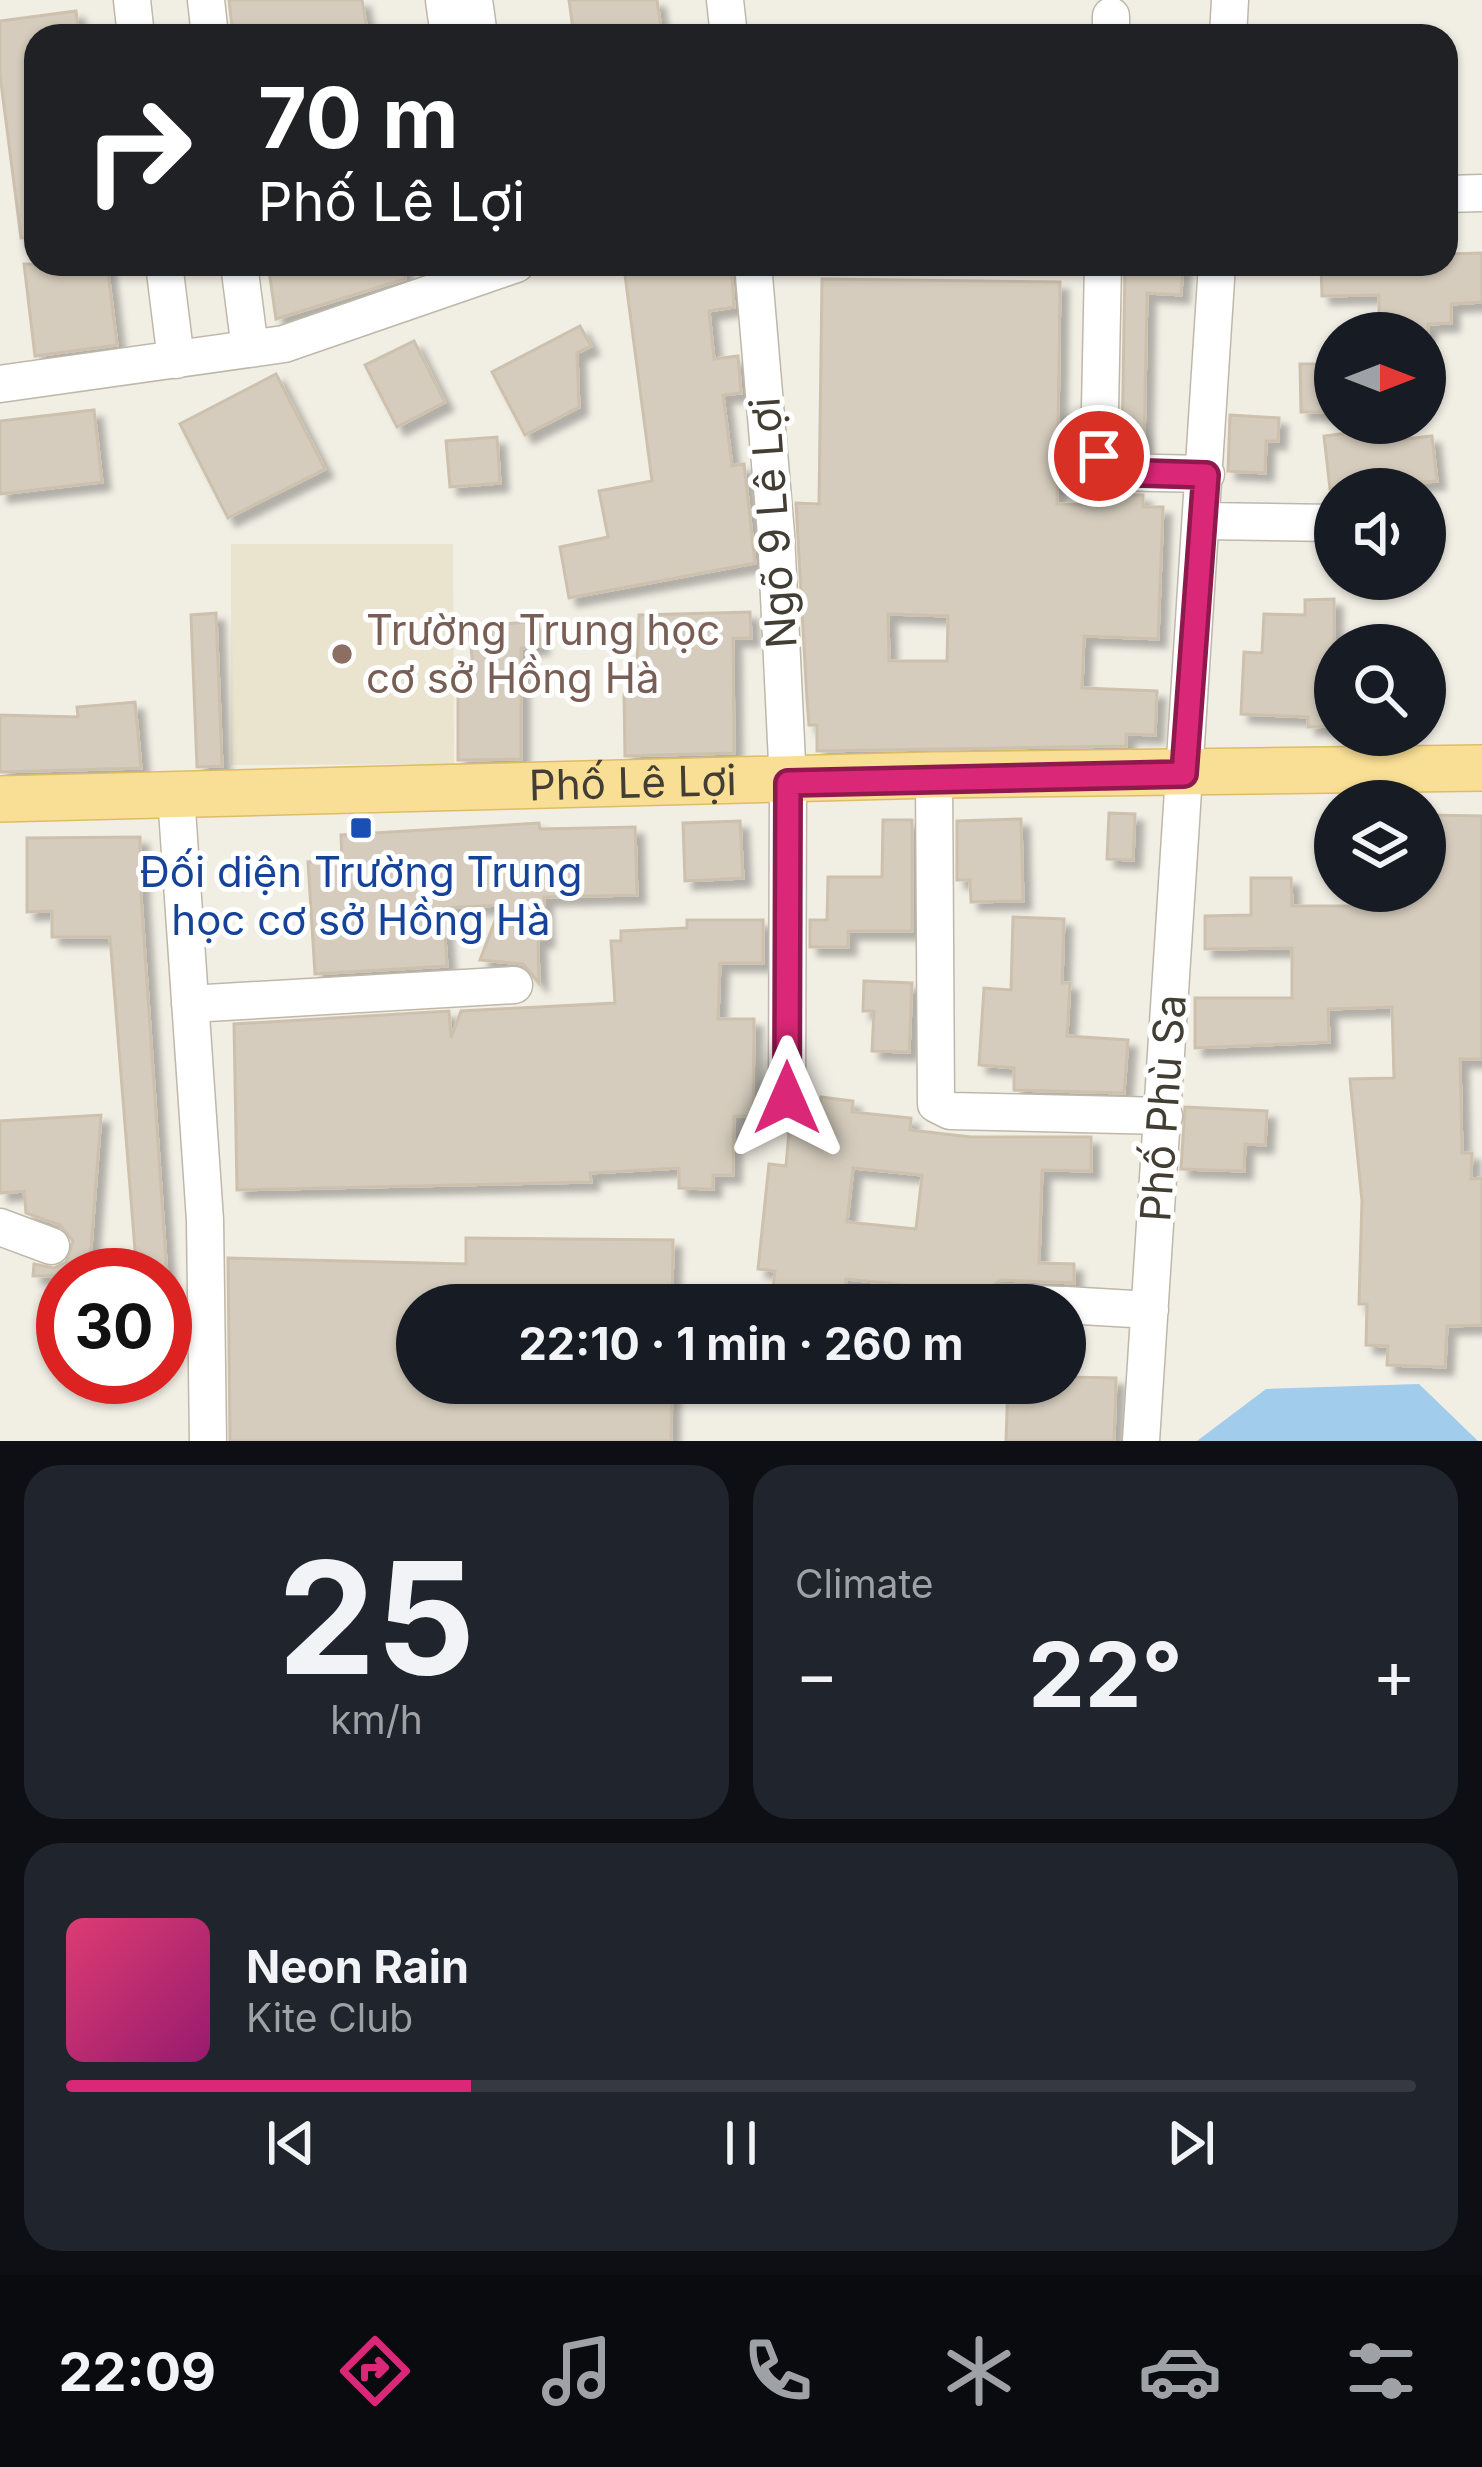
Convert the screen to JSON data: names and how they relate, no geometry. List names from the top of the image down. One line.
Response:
{"streets":{"main road":["Phố Lê Lợi"],"street":["Ngõ 9 Lê Lợi","Phố Phù Sa"]},"crossings":[["Ngõ 9 Lê Lợi","Phố Lê Lợi"],["Phố Lê Lợi","Phố Phù Sa"]],"places":{"other":["Trường Trung học cơ sở Hồng Hà"],"transit":["Đối diện Trường Trung học cơ sở Hồng Hà"]},"north":"right","page":{"turn":["70 m","Phố Lê Lợi"],"limit":"30","trip":"22:10 · 1 min · 260 m","tile":[["25","km/h"],"Climate"],"heat":["−","22°","+"],"song":["Neon Rain","Kite Club"],"tabs":"22:09"}}
